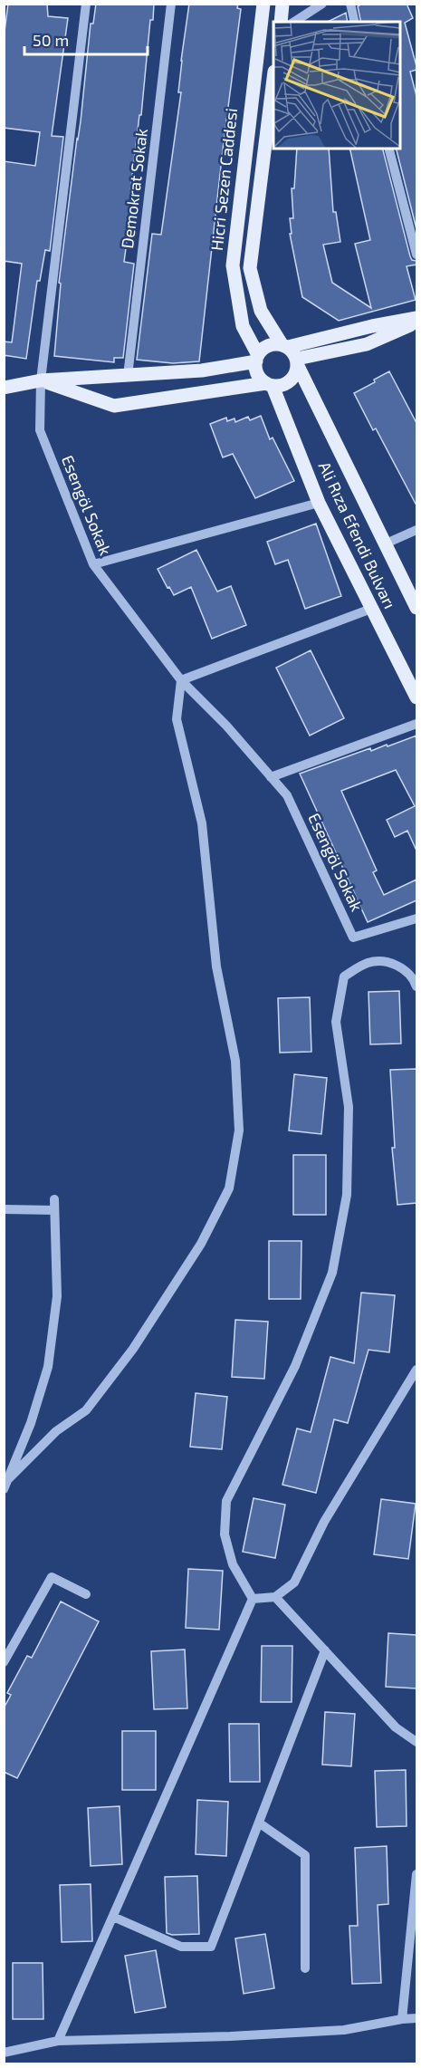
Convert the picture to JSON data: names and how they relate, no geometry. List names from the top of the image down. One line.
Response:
{"streets":{"main road":["Hicri Sezen Caddesi","Ali Rıza Efendi Bulvarı"],"street":["Demokrat Sokak","Esengöl Sokak"]},"crossings":[["Hicri Sezen Caddesi","Ali Rıza Efendi Bulvarı"]],"scale_bar":"50 m"}
